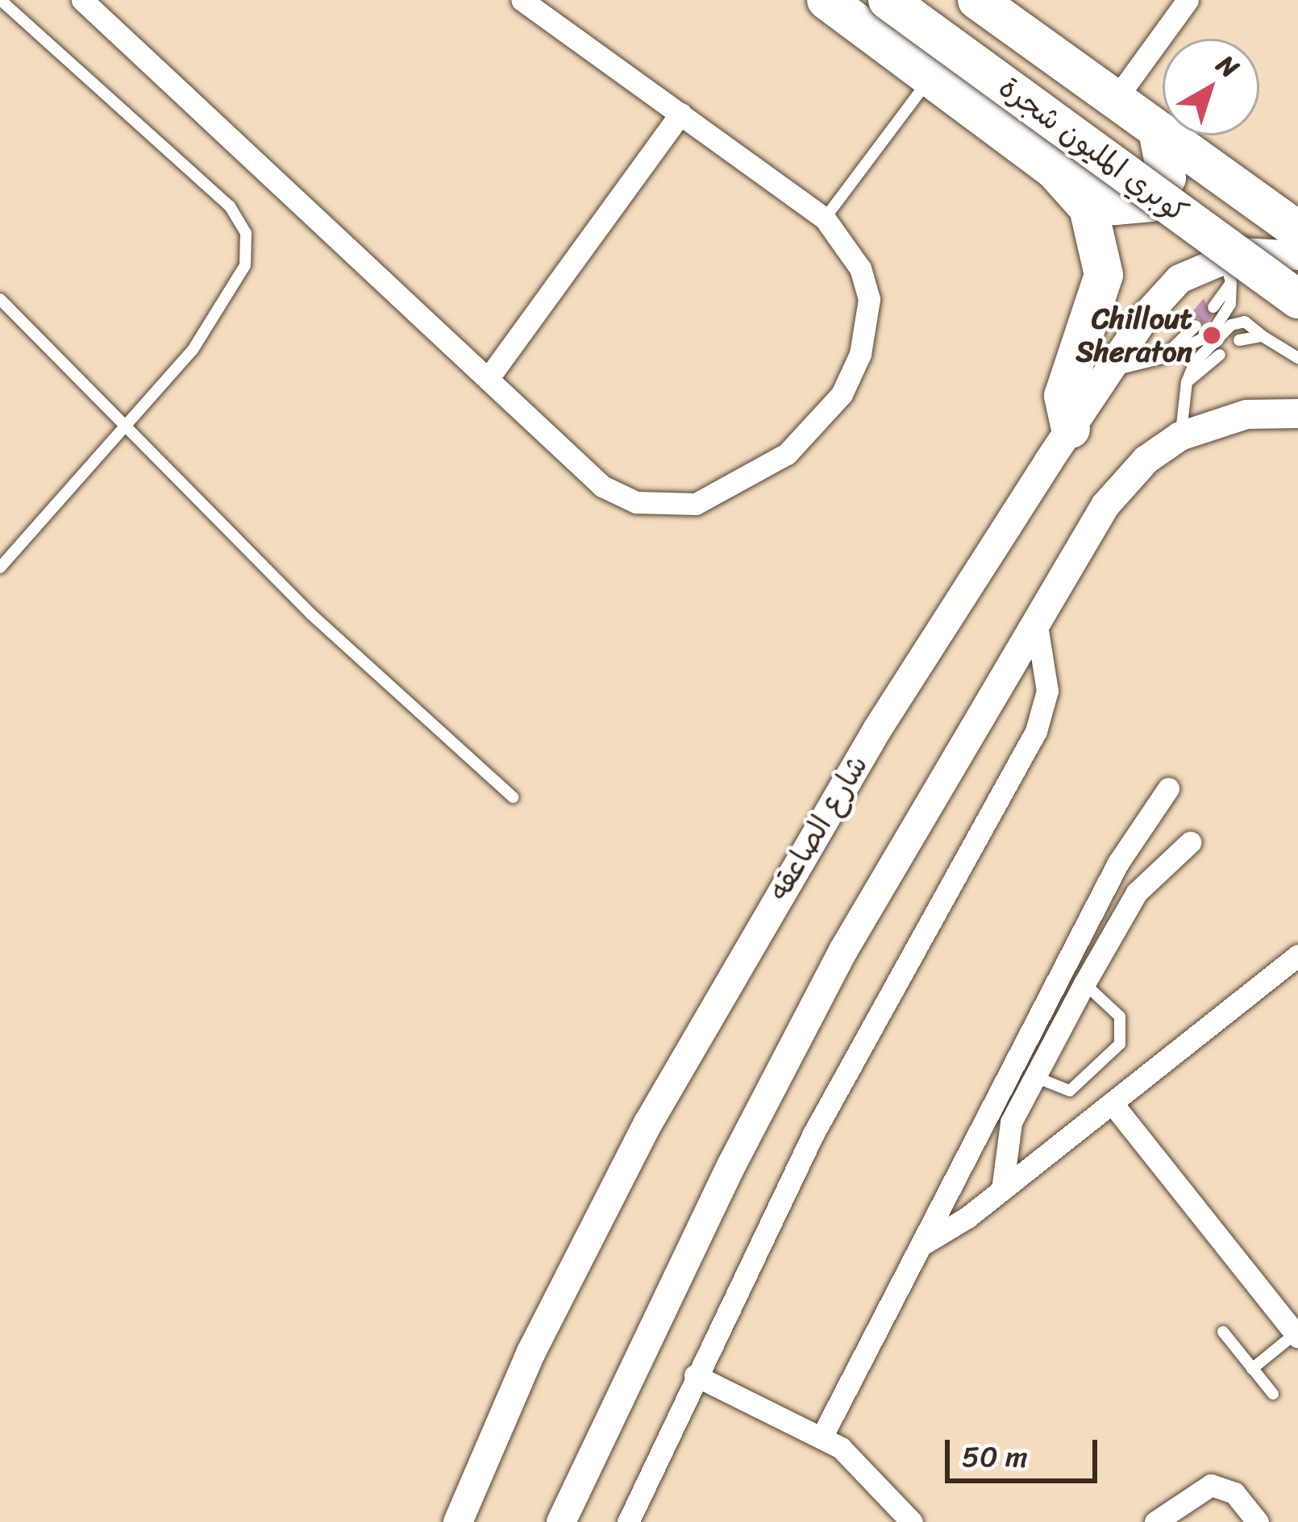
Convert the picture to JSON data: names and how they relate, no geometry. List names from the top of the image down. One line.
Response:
{"streets":{"highway":["كوبري المليون شجرة"],"street":["شارع الصاعقه"]},"places":["Chillout Sheraton"],"scale_bar":"50 m","north":"top right"}
